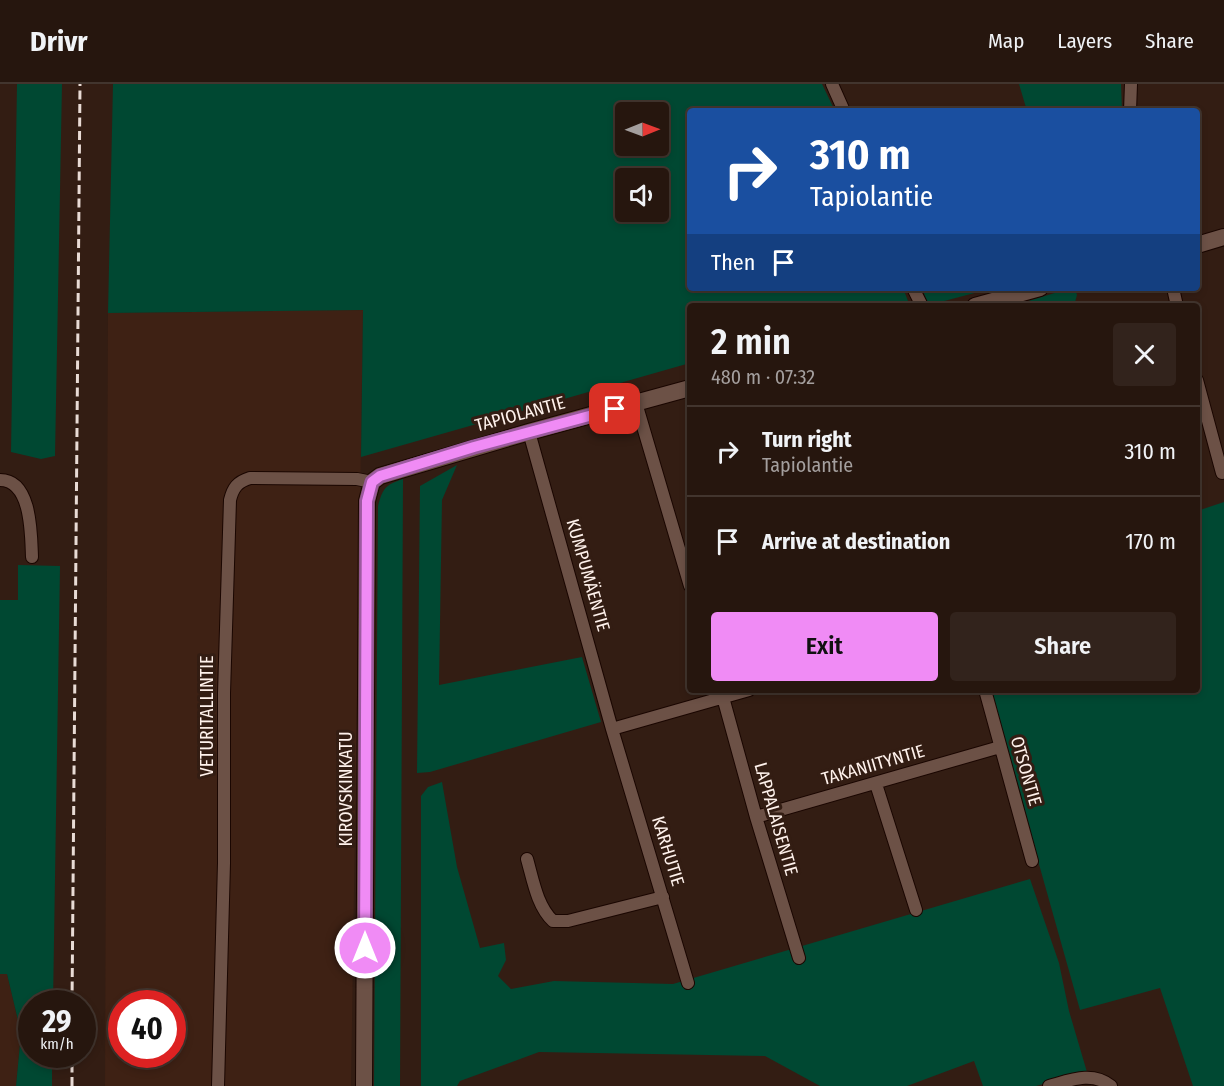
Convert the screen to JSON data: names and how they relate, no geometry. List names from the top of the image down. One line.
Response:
{"streets":{"street":["TAPIOLANTIE","KUMPUMÄENTIE","VETURITALLINTIE","TAKANIITYNTIE","OTSONTIE","KIROVSKINKATU","LAPPALAISENTIE","KARHUTIE"]},"crossings":[["TAPIOLANTIE","KUMPUMÄENTIE"],["TAPIOLANTIE","VETURITALLINTIE"],["TAPIOLANTIE","KIROVSKINKATU"],["KUMPUMÄENTIE","KARHUTIE"],["VETURITALLINTIE","KIROVSKINKATU"],["TAKANIITYNTIE","OTSONTIE"],["TAKANIITYNTIE","LAPPALAISENTIE"]],"north":"right","page":{"header":"Drivr","nav":["Map","Layers","Share"],"turn":["310 m","Tapiolantie"],"then":"Then","heading":["2 min","480 m · 07:32"],"list":[{"name":"Turn right","note":"Tapiolantie","value":"310 m"},{"name":"Arrive at destination","value":"170 m"}],"buttons":["Exit","Share"],"speed":"29 km/h","limit":"40"}}
